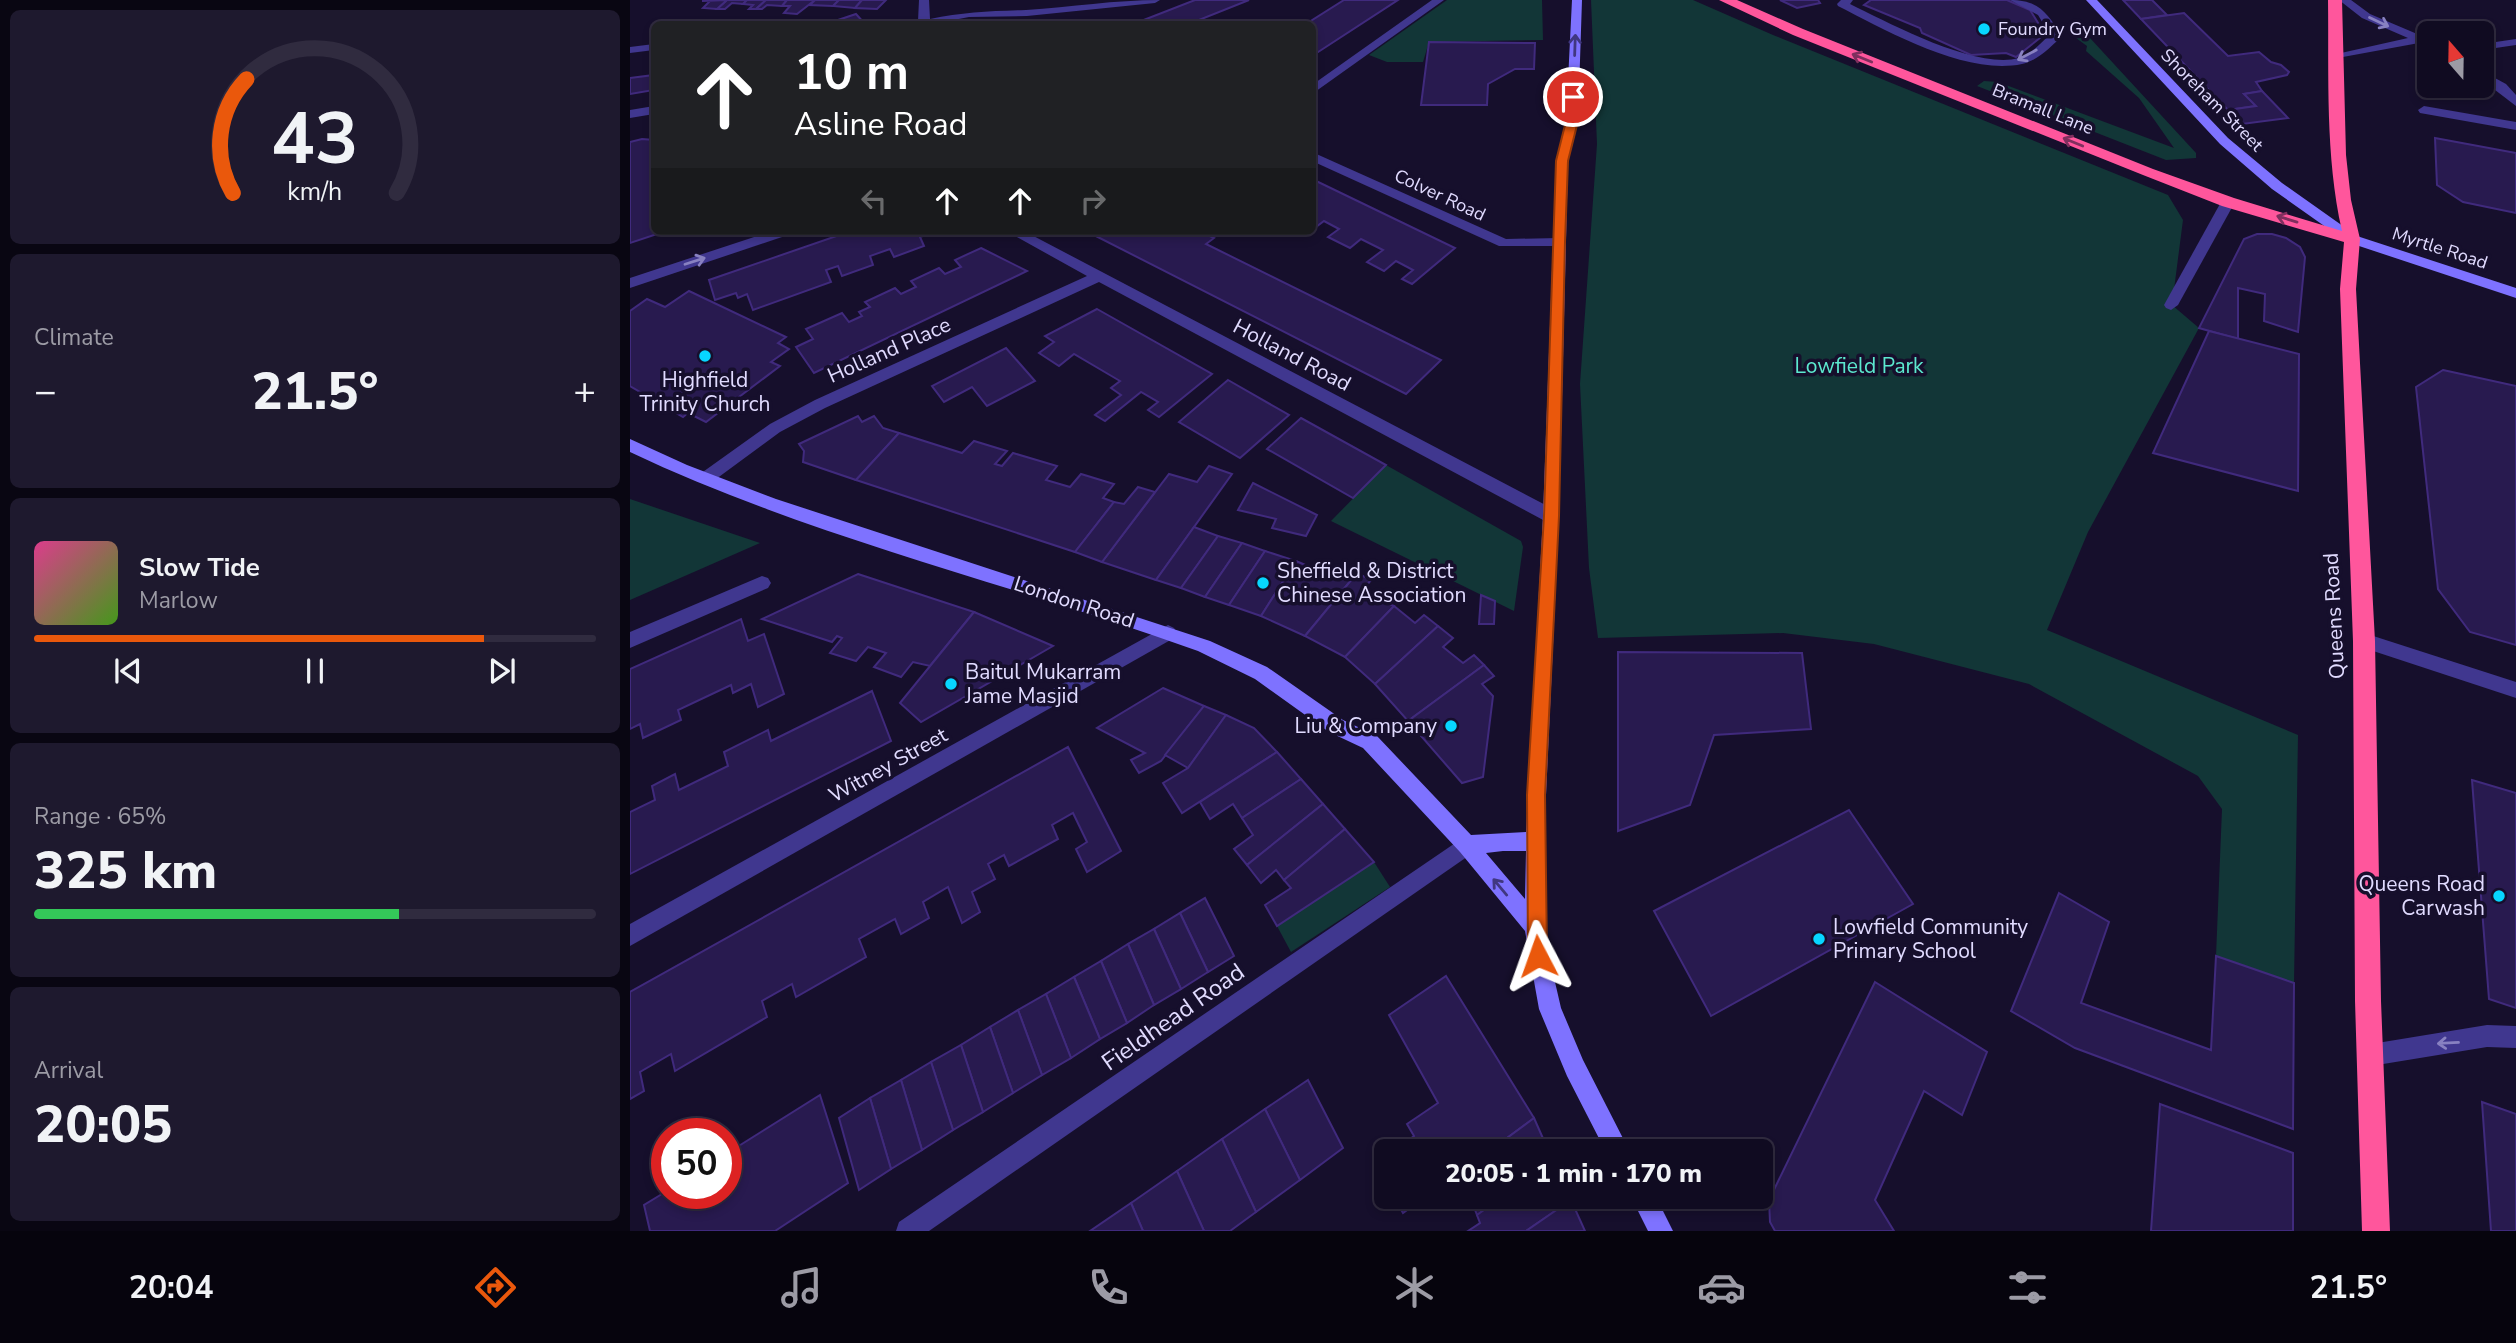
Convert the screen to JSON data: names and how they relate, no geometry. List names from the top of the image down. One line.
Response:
{"streets":{"highway":["Bramall Lane","Queens Road"],"street":["Shoreham Street","Colver Road","Myrtle Road","Holland Place","Holland Road","London Road","Witney Street","Fieldhead Road"]},"crossings":[["Shoreham Street","Bramall Lane"],["Shoreham Street","Myrtle Road"],["Shoreham Street","Queens Road"],["Bramall Lane","Myrtle Road"],["Bramall Lane","Queens Road"],["Myrtle Road","Queens Road"],["Holland Place","Holland Road"],["Holland Place","London Road"],["London Road","Witney Street"],["London Road","Fieldhead Road"]],"one_way":["Bramall Lane"],"parks":["Lowfield Park"],"places":["Foundry Gym","Highfield Trinity Church","Sheffield & District Chinese Association","Baitul Mukarram Jame Masjid","Liu & Company","Queens Road Carwash","Lowfield Community Primary School"],"north":"top","page":{"turn":["10 m","Asline Road"],"tile":["Climate",["Range · 65%","325 km"],["Arrival","20:05"]],"heat":["−","21.5°","+"],"song":["Slow Tide","Marlow"],"limit":"50","trip":"20:05 · 1 min · 170 m","tabs":["20:04","21.5°"],"gauge":["43","km/h"]}}
